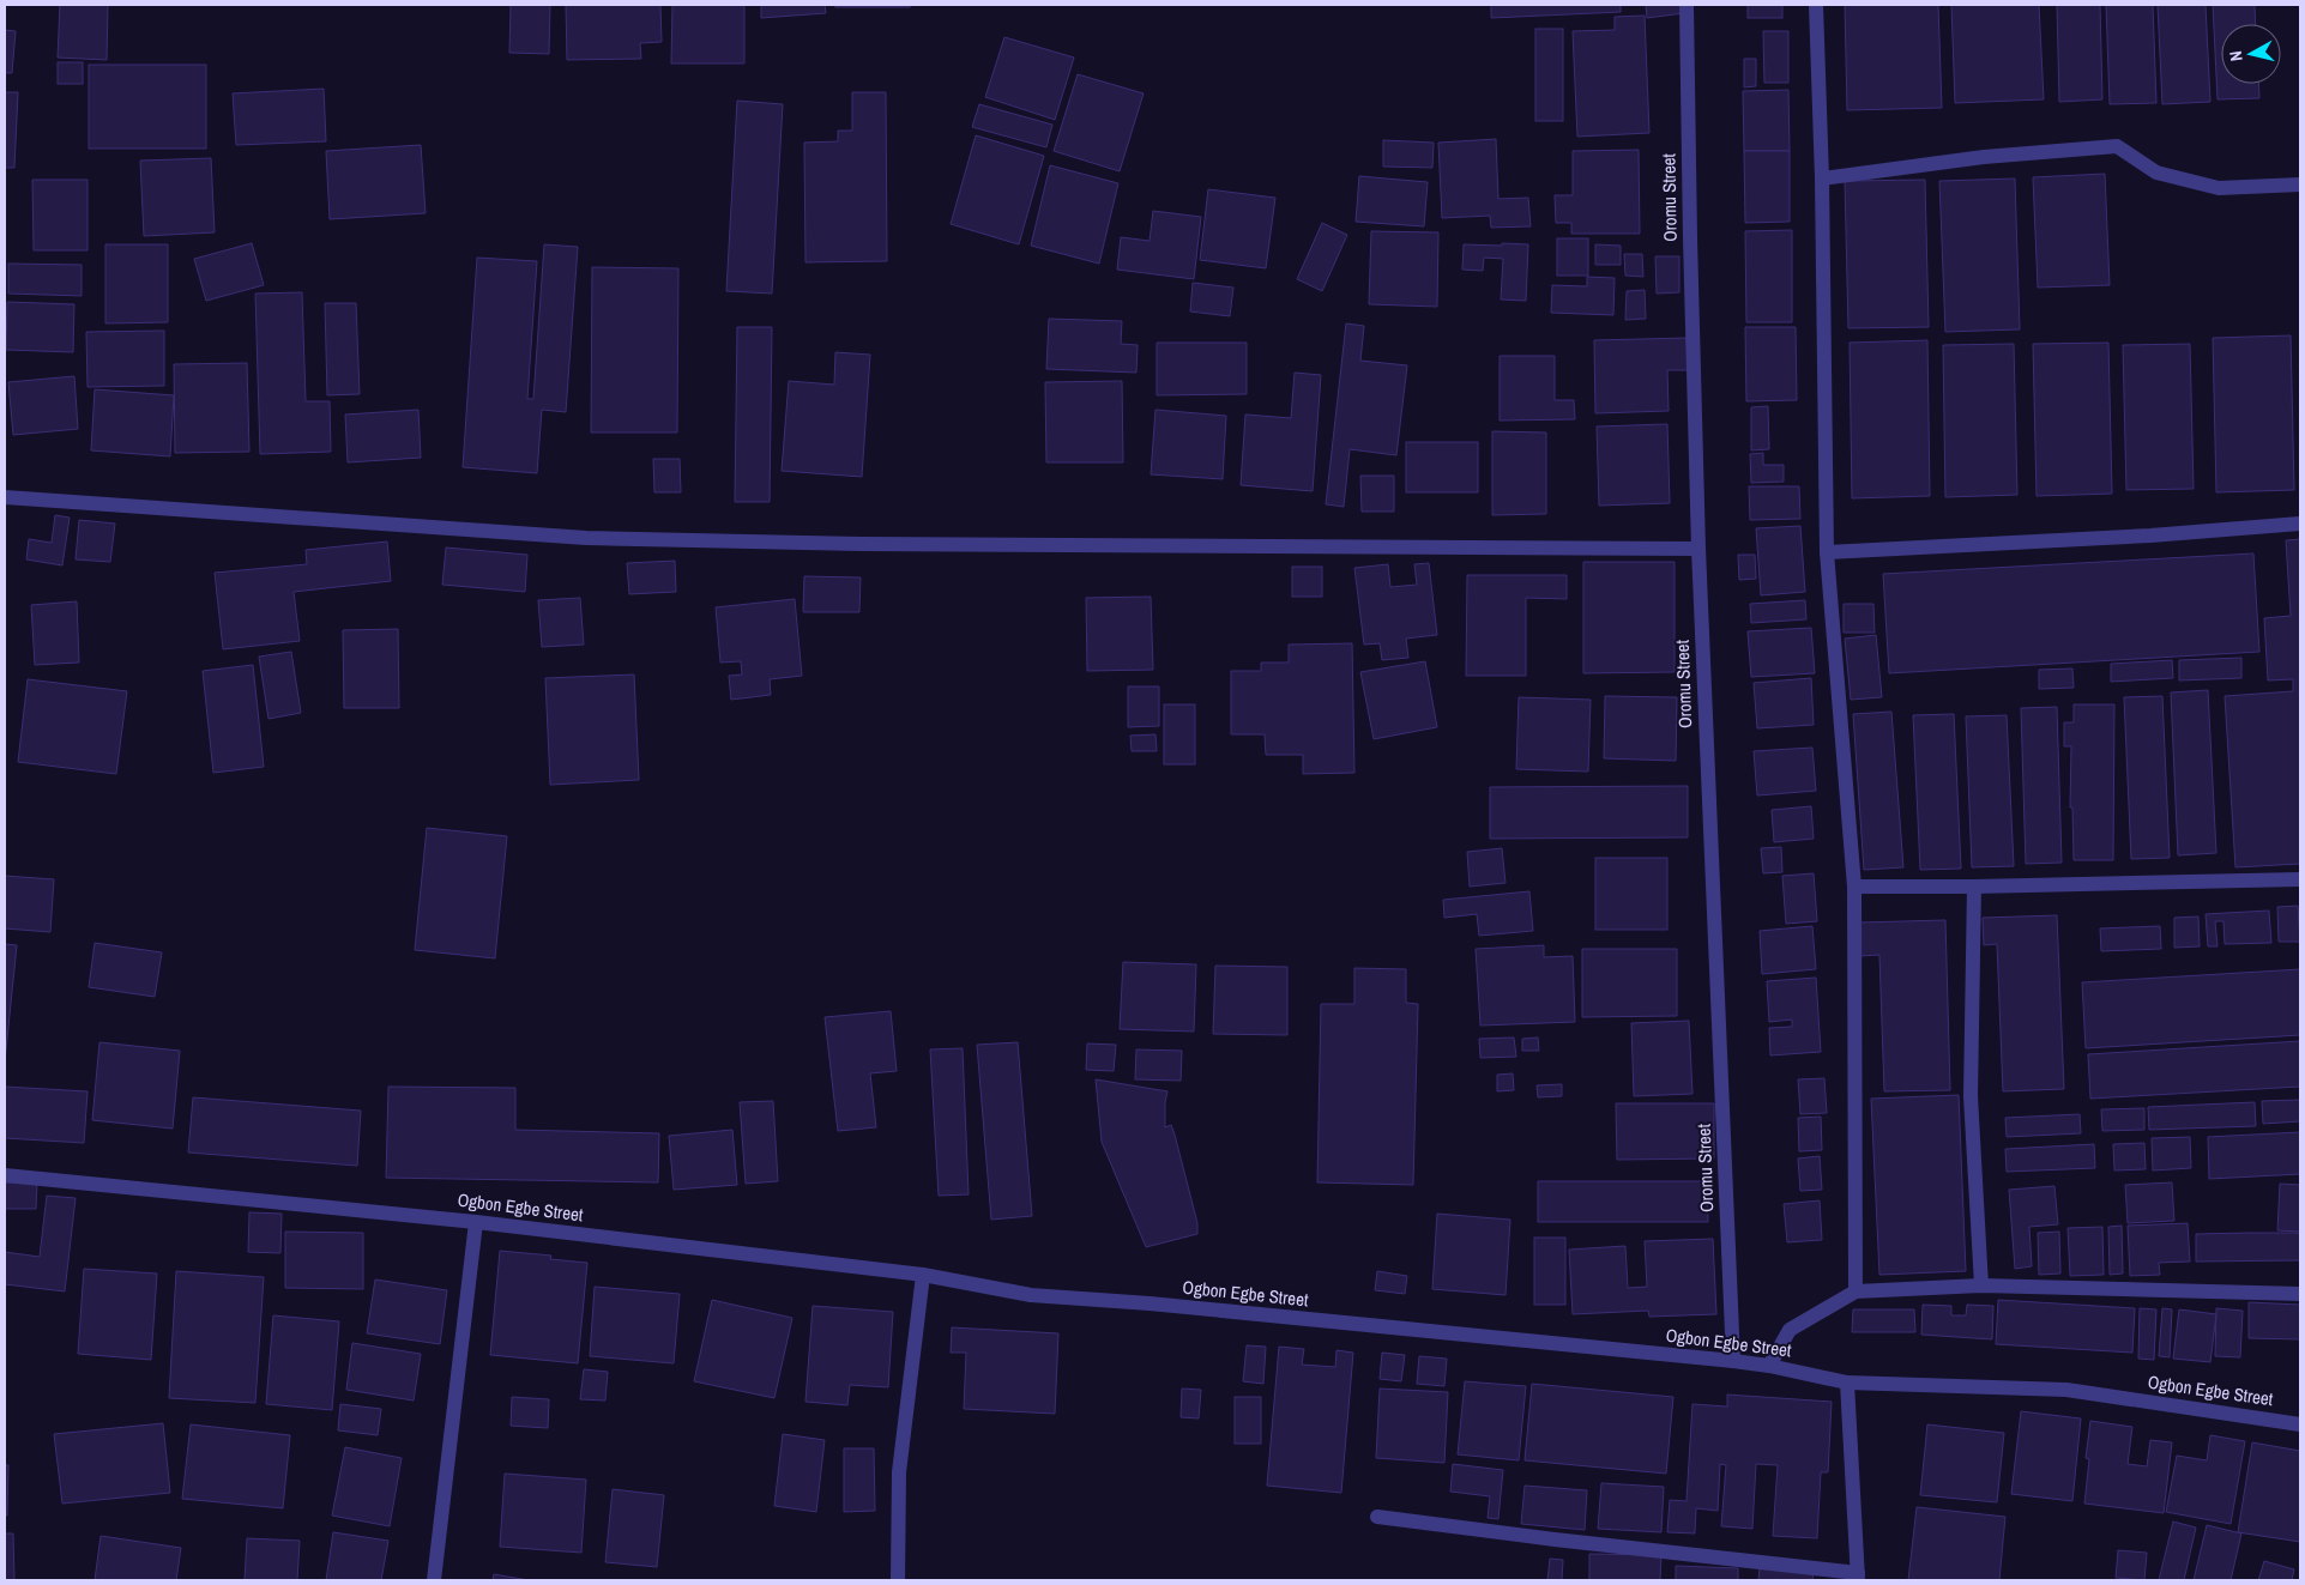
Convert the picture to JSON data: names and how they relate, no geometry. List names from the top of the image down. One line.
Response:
{"streets":{"street":["Oromu Street","Ogbon Egbe Street"]},"crossings":[["Oromu Street","Ogbon Egbe Street"]],"north":"left"}
